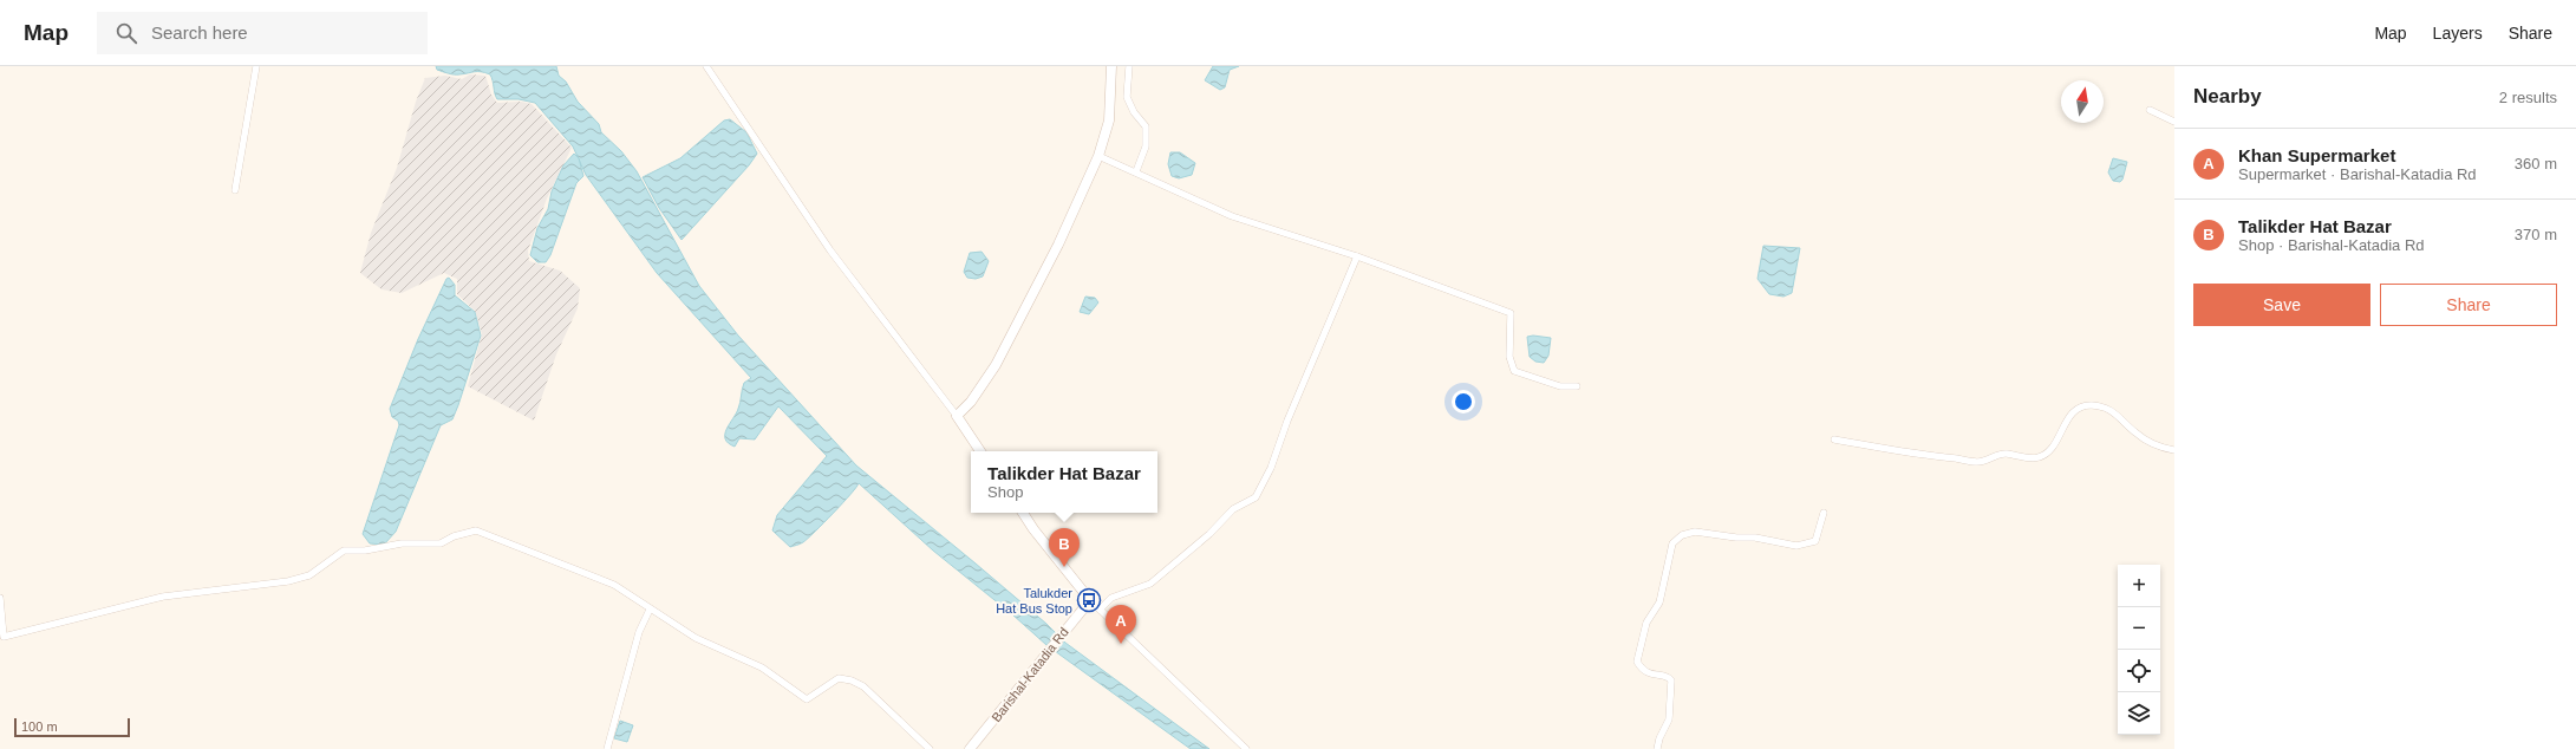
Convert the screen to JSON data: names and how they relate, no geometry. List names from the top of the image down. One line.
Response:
{"streets":{"main road":["Barishal-Katadia Rd"]},"places":{"bus stop":["Talukder Hat Bus Stop"]},"scale_bar":"100 m","north":"top","page":{"header":"Map","search":"Search here","nav":["Map","Layers","Share"],"heading":["Nearby","2 results"],"list":[{"mark":"A","name":"Khan Supermarket","note":"Supermarket · Barishal-Katadia Rd","value":"360 m"},{"mark":"B","name":"Talikder Hat Bazar","note":"Shop · Barishal-Katadia Rd","value":"370 m"}],"buttons":["Save","Share"],"popup":["Talikder Hat Bazar","Shop"],"pins":["B","A"],"map_buttons":["+","−"],"scale":"100 m"}}
